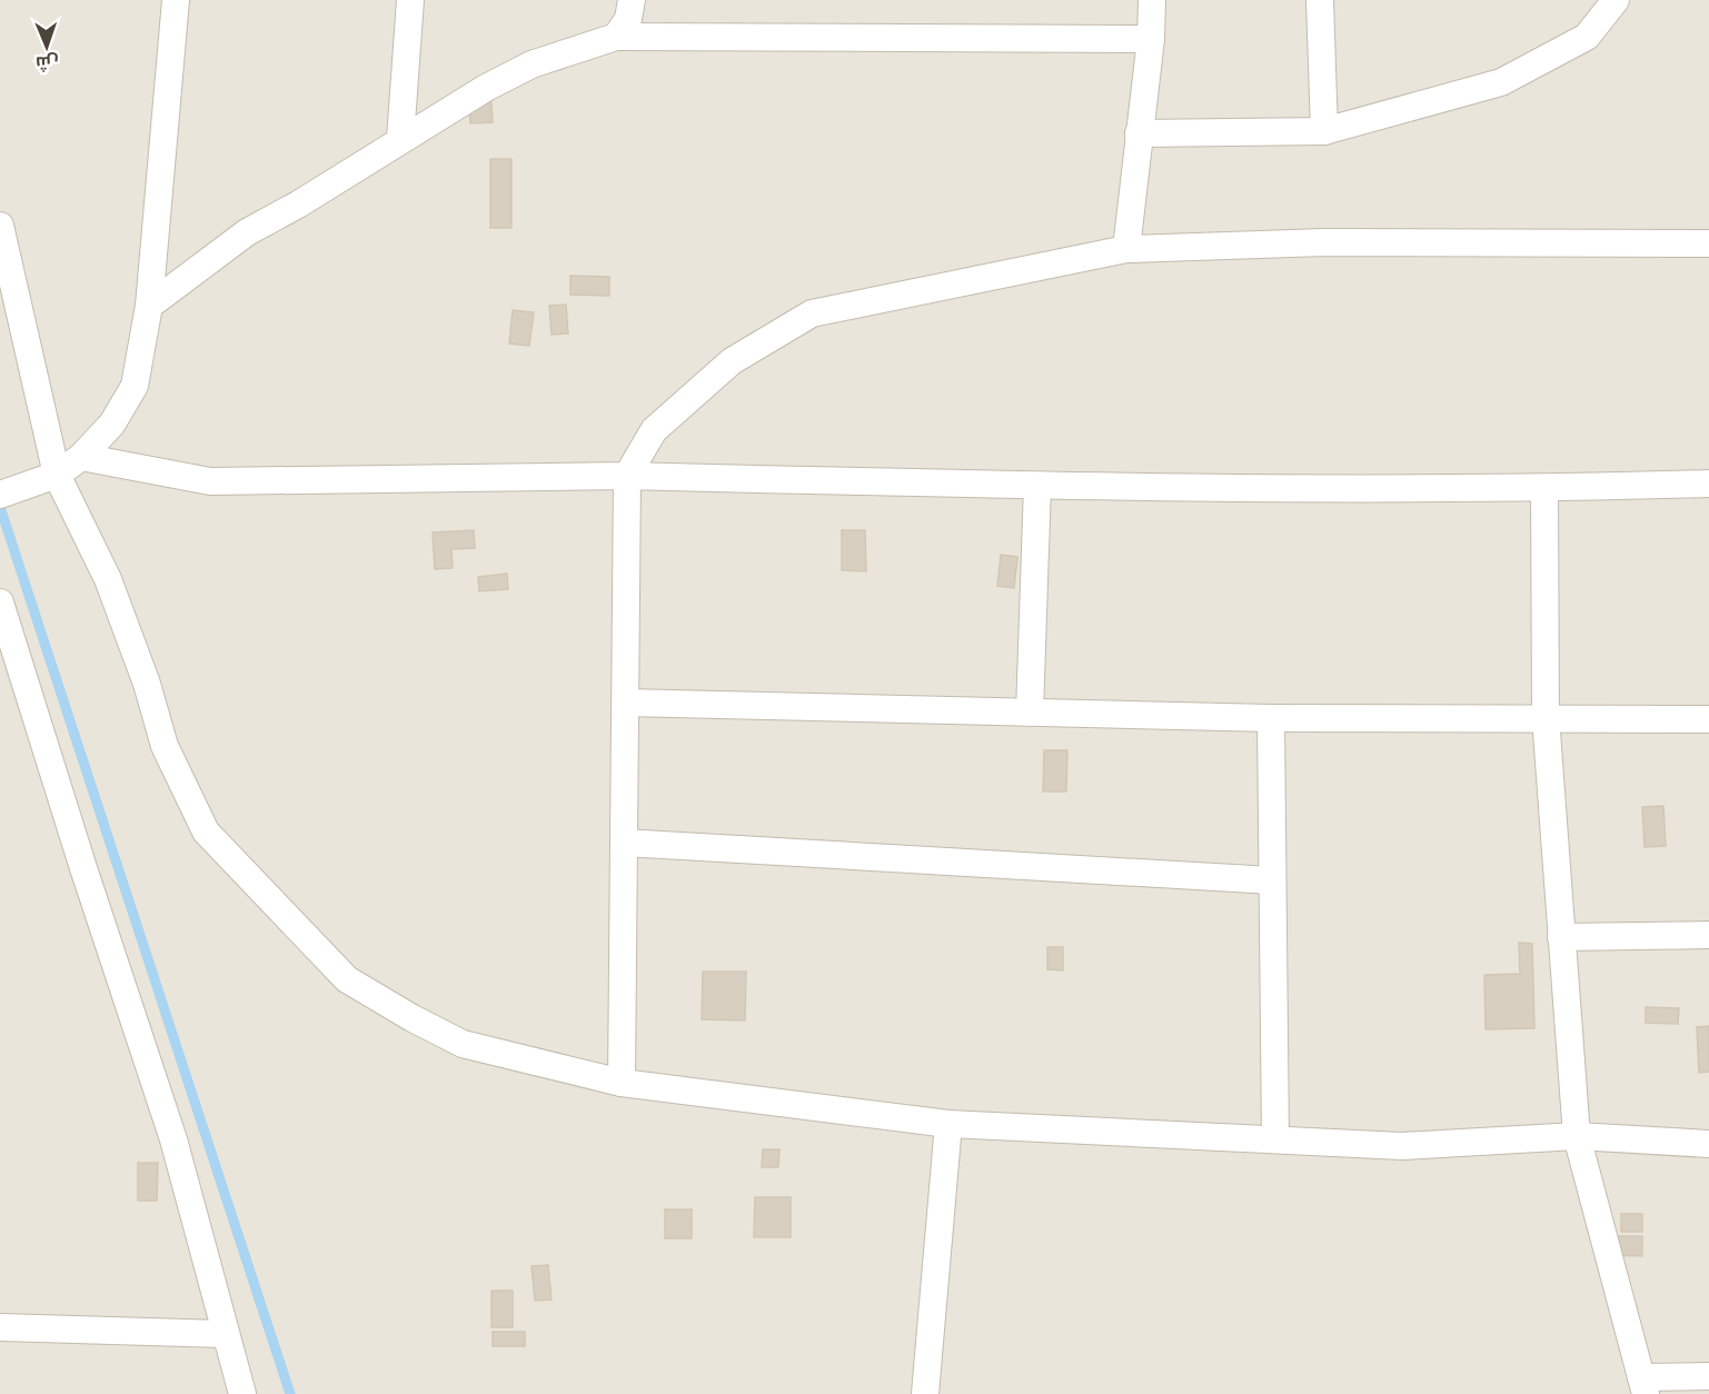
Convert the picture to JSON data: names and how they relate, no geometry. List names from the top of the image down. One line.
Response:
{"north":"bottom"}
